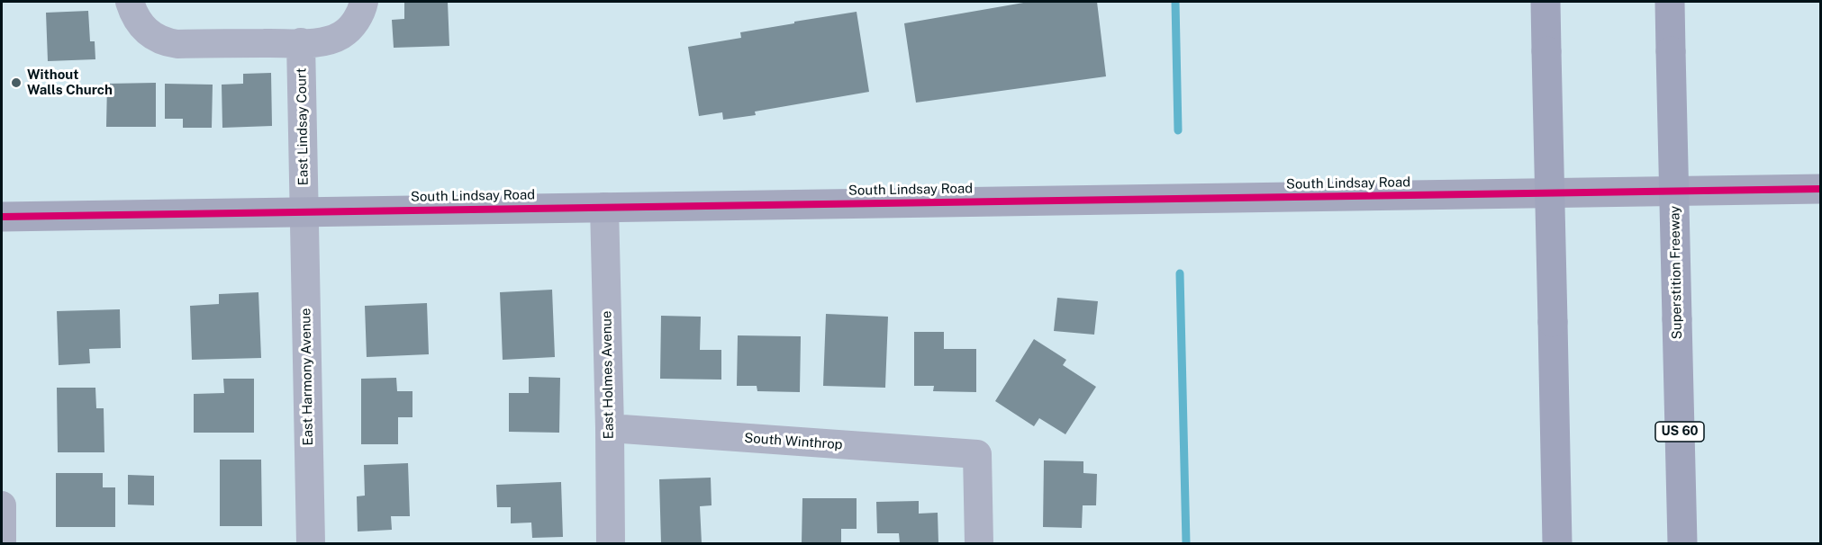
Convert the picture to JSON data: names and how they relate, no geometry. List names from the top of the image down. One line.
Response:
{"streets":{"highway":["Superstition Freeway","US 60"],"main road":["South Lindsay Road"],"street":["East Lindsay Court","East Holmes Avenue","East Harmony Avenue","South Winthrop"]},"crossings":[["East Lindsay Court","South Lindsay Road"],["East Lindsay Court","East Harmony Avenue"],["South Lindsay Road","East Holmes Avenue"],["South Lindsay Road","East Harmony Avenue"],["East Holmes Avenue","South Winthrop"]],"places":["Without Walls Church"]}
